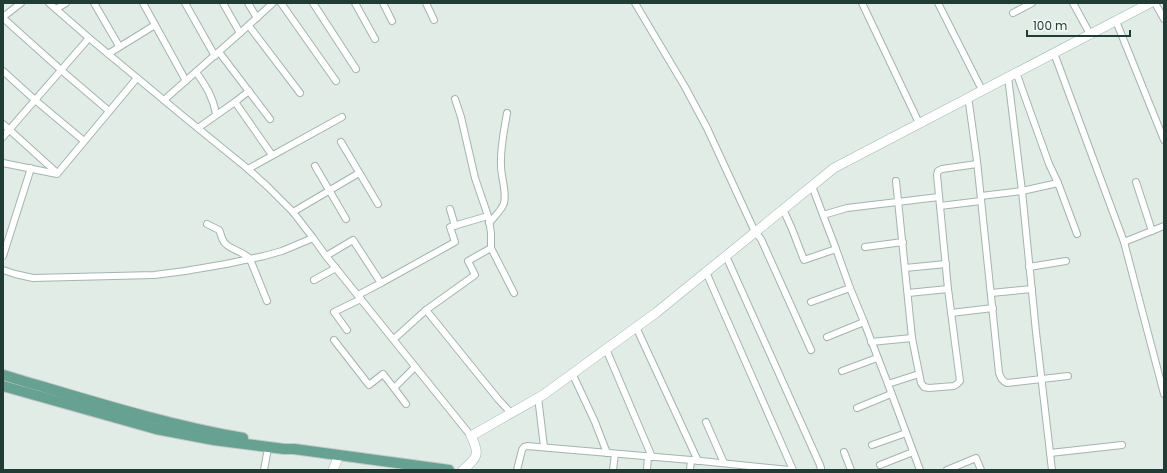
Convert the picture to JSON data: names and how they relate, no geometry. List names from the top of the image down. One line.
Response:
{"scale_bar":"100 m"}
